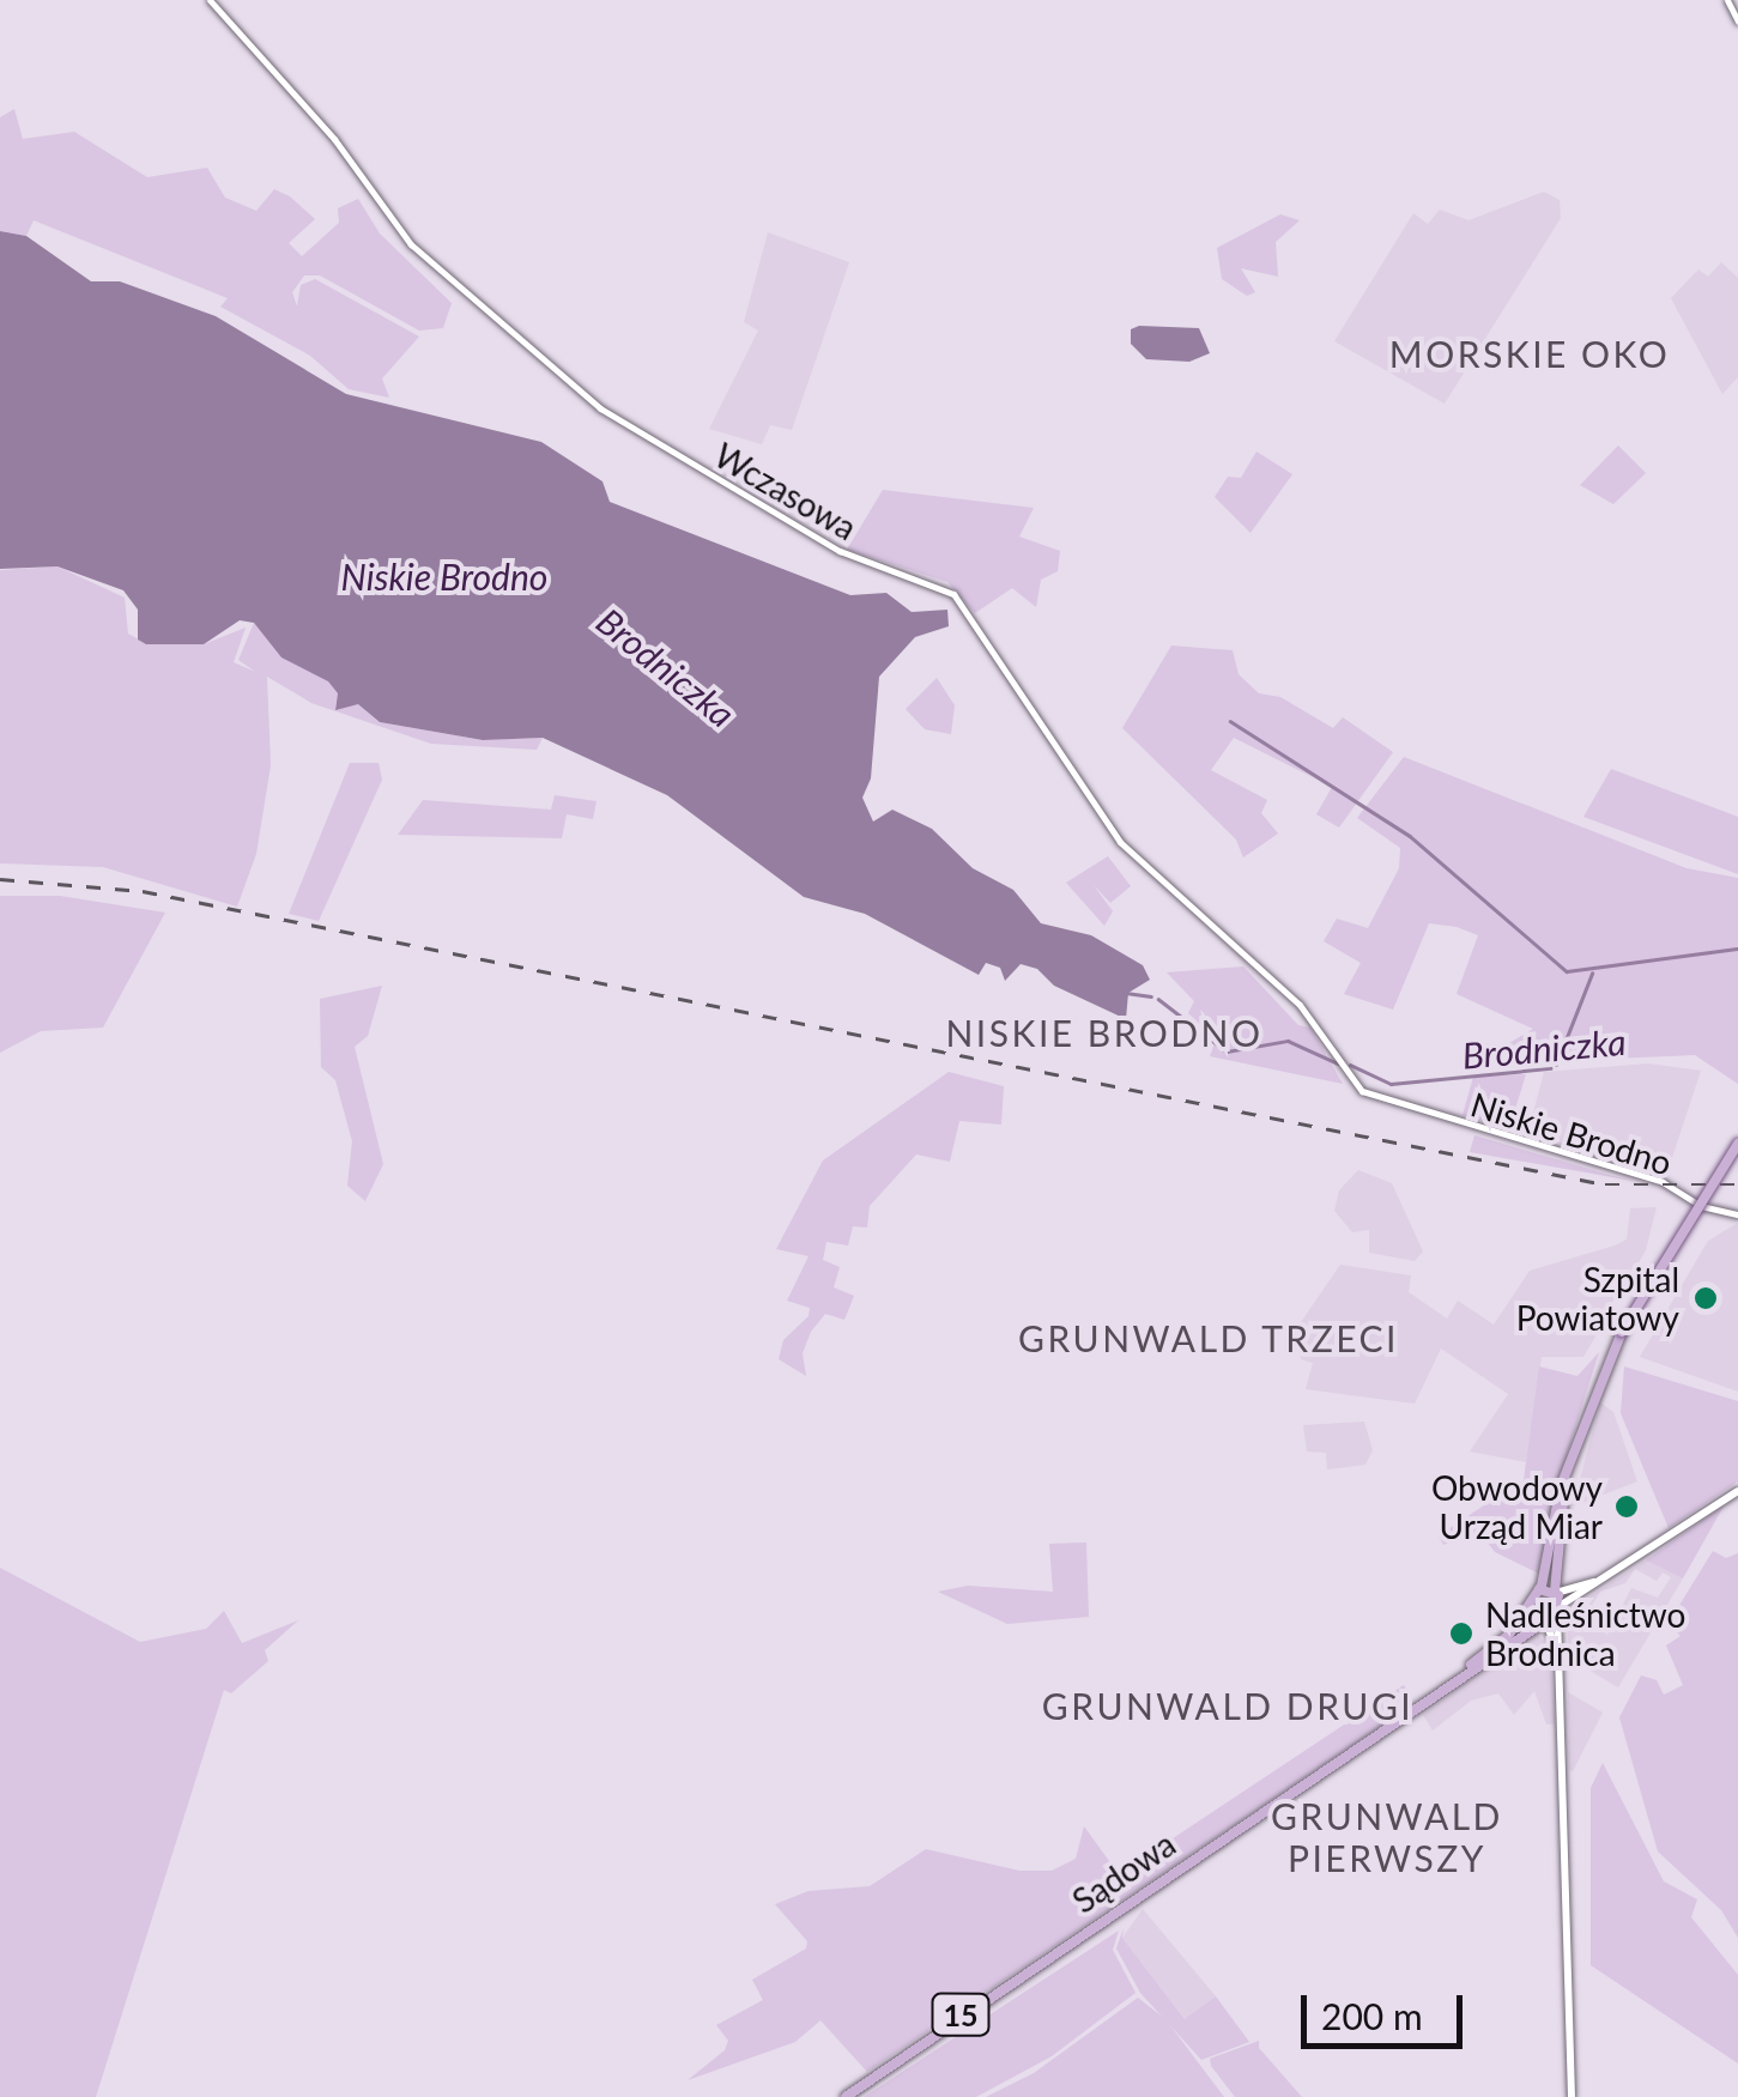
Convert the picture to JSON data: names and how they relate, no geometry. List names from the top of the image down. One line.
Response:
{"streets":{"main road":["Sądowa","15"],"street":["Wczasowa","Niskie Brodno"]},"crossings":[["Wczasowa","Niskie Brodno"],["Sądowa","15"]],"districts":["MORSKIE OKO","NISKIE BRODNO","GRUNWALD TRZECI","GRUNWALD DRUGI","GRUNWALD PIERWSZY"],"water":["Niskie Brodno","Brodniczka"],"places":["Szpital Powiatowy","Obwodowy Urząd Miar","Nadleśnictwo Brodnica"],"scale_bar":"200 m"}
